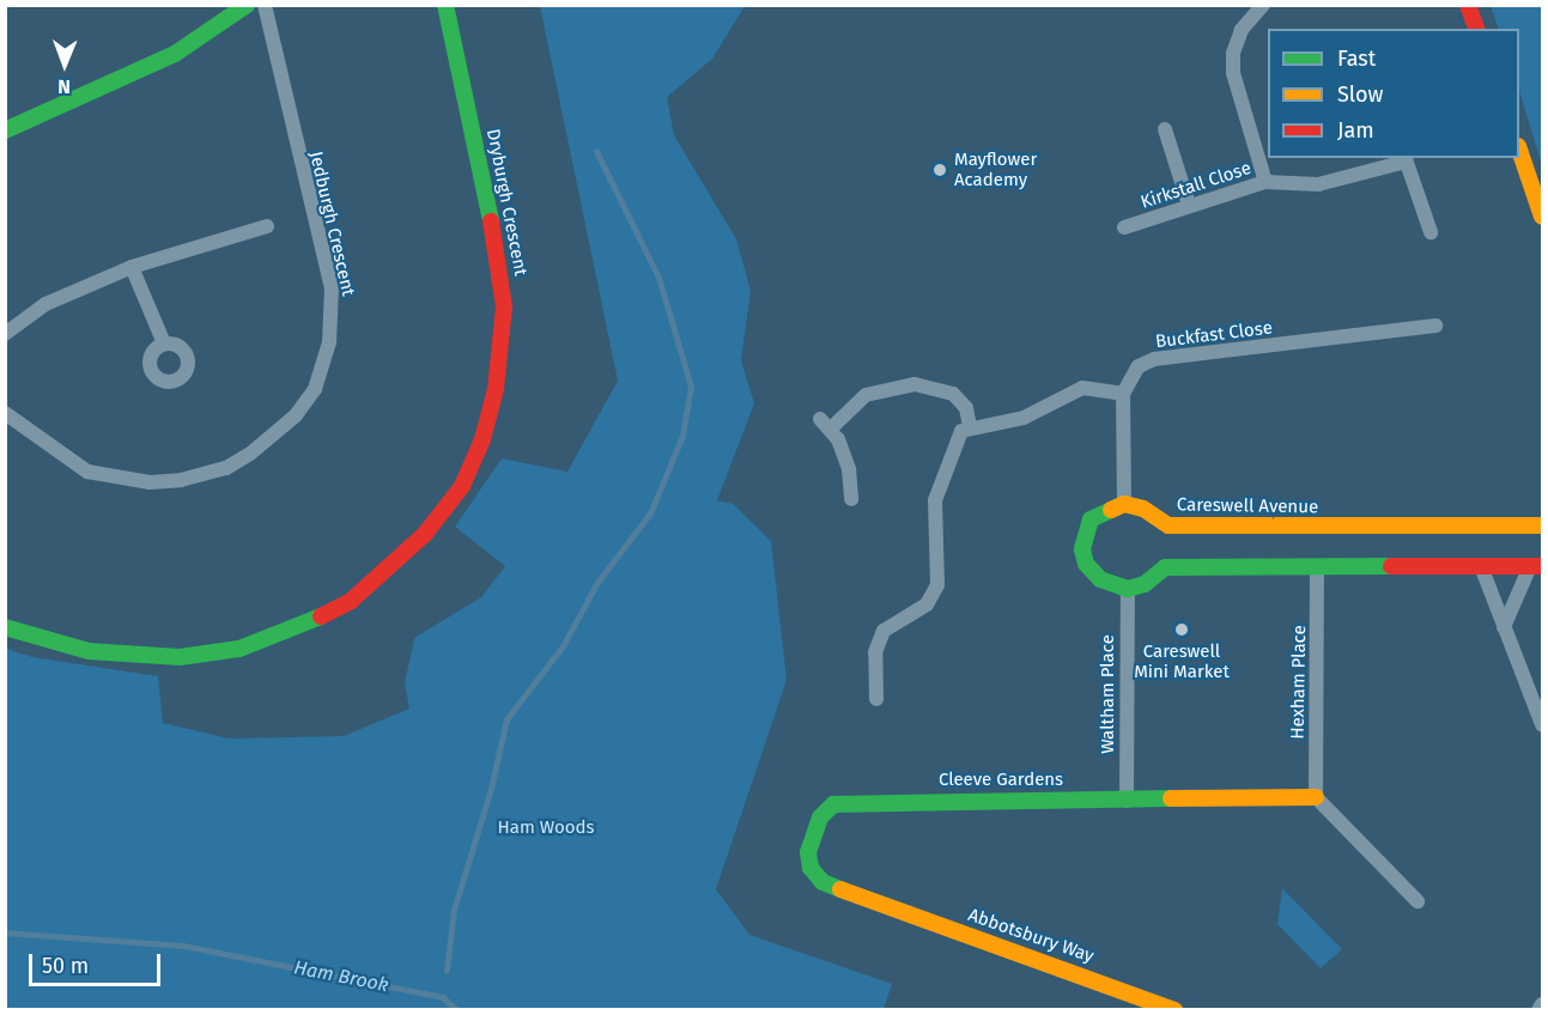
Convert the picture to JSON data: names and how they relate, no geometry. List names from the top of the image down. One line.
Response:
{"streets":{"street":["Kirkstall Close","Dryburgh Crescent","Jedburgh Crescent","Buckfast Close","Careswell Avenue","Hexham Place","Waltham Place","Cleeve Gardens","Abbotsbury Way"]},"crossings":[["Hexham Place","Cleeve Gardens"],["Waltham Place","Cleeve Gardens"],["Cleeve Gardens","Abbotsbury Way"]],"water":["Ham Brook"],"parks":["Ham Woods"],"places":["Mayflower Academy","Careswell Mini Market"],"legend":["Fast","Slow","Jam"],"scale_bar":"50 m","north":"bottom"}
